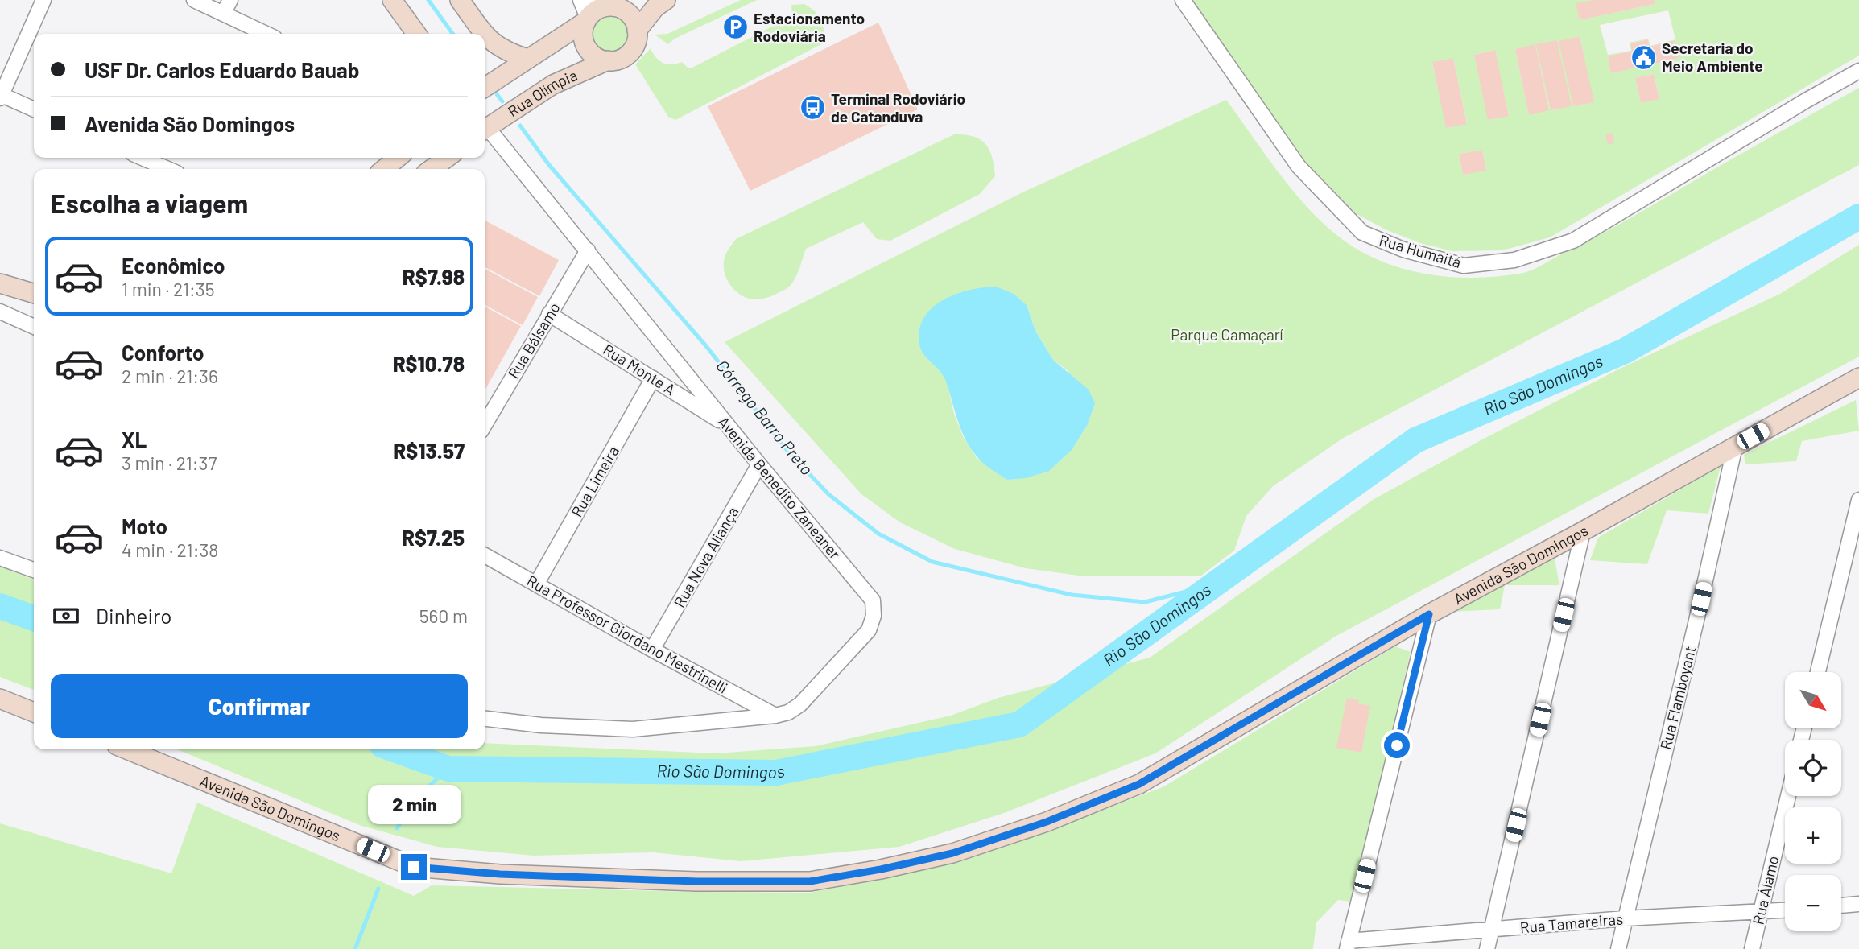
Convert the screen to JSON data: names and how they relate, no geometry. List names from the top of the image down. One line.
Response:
{"streets":{"street":["Rua Olímpia","Rua Humaitá","Rua Bálsamo","Rua Monte A","Rua Limeira","Avenida Benedito Zaneaner","Rua Nova Aliança","Avenida São Domingos","Rua Professor Giordano Mestrinelli","Rua Flamboyant","Rua Álamo","Rua Tamareiras"]},"crossings":[["Rua Bálsamo","Rua Monte A"],["Rua Bálsamo","Avenida Benedito Zaneaner"],["Rua Monte A","Rua Limeira"],["Rua Monte A","Avenida Benedito Zaneaner"],["Rua Limeira","Rua Professor Giordano Mestrinelli"],["Avenida Benedito Zaneaner","Rua Nova Aliança"],["Avenida Benedito Zaneaner","Rua Professor Giordano Mestrinelli"],["Rua Nova Aliança","Rua Professor Giordano Mestrinelli"],["Avenida São Domingos","Rua Flamboyant"],["Rua Flamboyant","Rua Tamareiras"],["Rua Álamo","Rua Tamareiras"]],"water":["Rio São Domingos","Córrego Barro Preto"],"parks":["Parque Camaçarí"],"places":{"parking":["Estacionamento Rodoviária"],"public building":["Secretaria do Meio Ambiente"],"bus stop":["Terminal Rodoviário de Catanduva"]},"north":"bottom right","page":{"banner":["USF Dr. Carlos Eduardo Bauab","Avenida São Domingos"],"heading":"Escolha a viagem","list":[{"name":"Econômico","note":"1 min · 21:35","value":"R$7.98"},{"name":"Conforto","note":"2 min · 21:36","value":"R$10.78"},{"name":"XL","note":"3 min · 21:37","value":"R$13.57"},{"name":"Moto","note":"4 min · 21:38","value":"R$7.25"}],"pay":["Dinheiro","560 m"],"buttons":"Confirmar","map_buttons":["+","−"],"bubble":"2 min"}}
